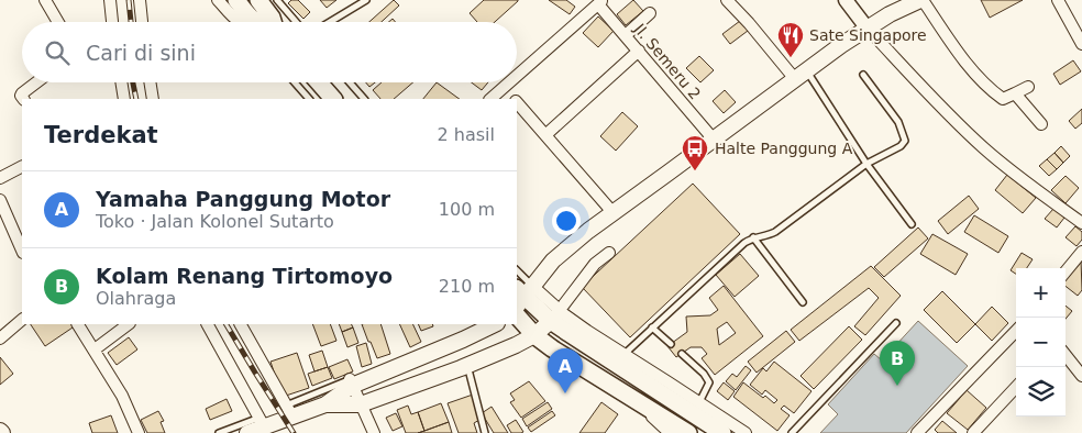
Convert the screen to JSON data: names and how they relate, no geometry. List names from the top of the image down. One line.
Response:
{"streets":{"street":["Jl. Semeru 2"]},"places":{"restaurant":["Sate Singapore"],"bus stop":["Halte Panggung A"]},"page":{"search":"Cari di sini","heading":["Terdekat","2 hasil"],"list":[{"mark":"A","name":"Yamaha Panggung Motor","note":"Toko · Jalan Kolonel Sutarto","value":"100 m"},{"mark":"B","name":"Kolam Renang Tirtomoyo","note":"Olahraga","value":"210 m"}],"map_buttons":["+","−"],"pins":["B","A"]}}
